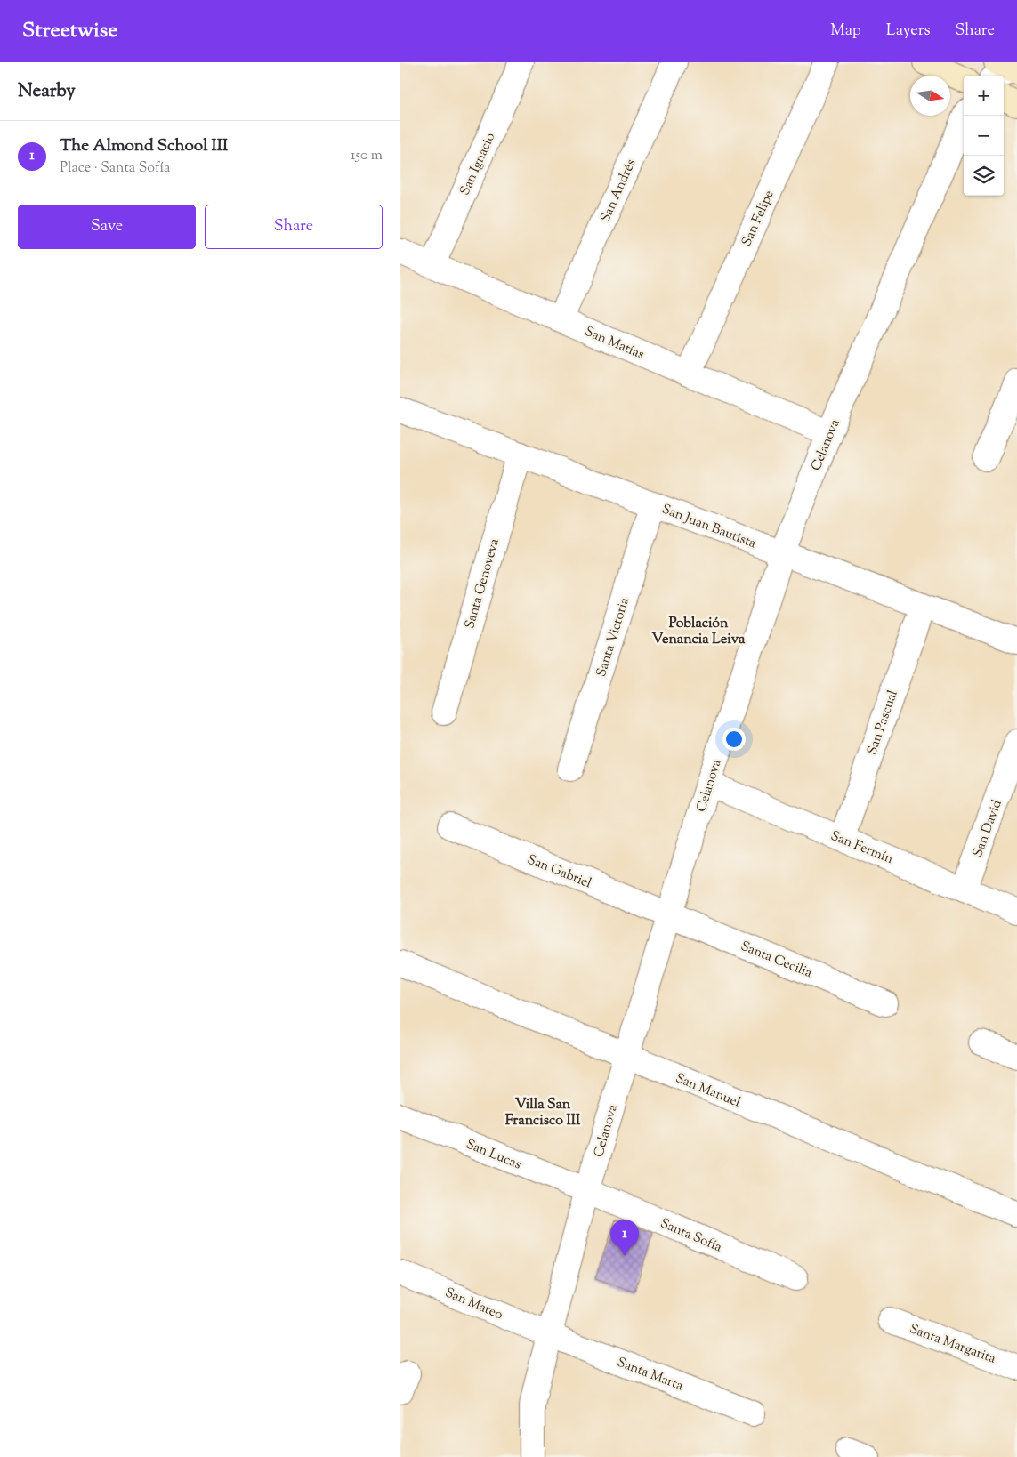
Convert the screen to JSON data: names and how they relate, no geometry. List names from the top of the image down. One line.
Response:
{"streets":{"street":["San Ignacio","San Andrés","San Felipe","San Matías","Celanova","San Juan Bautista","Santa Genoveva","Santa Victoria","San Pascual","San David","San Fermín","San Gabriel","Santa Cecilia","San Manuel","San Lucas","Santa Sofía","San Mateo","Santa Margarita","Santa Marta"]},"crossings":[["San Ignacio","San Matías"],["San Andrés","San Matías"],["San Felipe","San Matías"],["San Matías","Celanova"],["Celanova","San Juan Bautista"],["Celanova","San Fermín"],["Celanova","San Gabriel"],["Celanova","Santa Cecilia"],["Celanova","San Manuel"],["Celanova","San Lucas"],["Celanova","Santa Sofía"],["Celanova","San Mateo"],["Celanova","Santa Marta"],["San Juan Bautista","Santa Genoveva"],["San Juan Bautista","Santa Victoria"],["San Juan Bautista","San Pascual"],["San Pascual","San Fermín"],["San David","San Fermín"],["San Gabriel","Santa Cecilia"],["San Lucas","Santa Sofía"],["San Mateo","Santa Marta"]],"districts":["Población Venancia Leiva","Villa San Francisco III"],"north":"right","page":{"header":"Streetwise","nav":["Map","Layers","Share"],"heading":"Nearby","map_buttons":["+","−"],"list":[{"mark":"1","name":"The Almond School III","note":"Place · Santa Sofía","value":"150 m"}],"buttons":["Save","Share"],"pins":"1"}}
